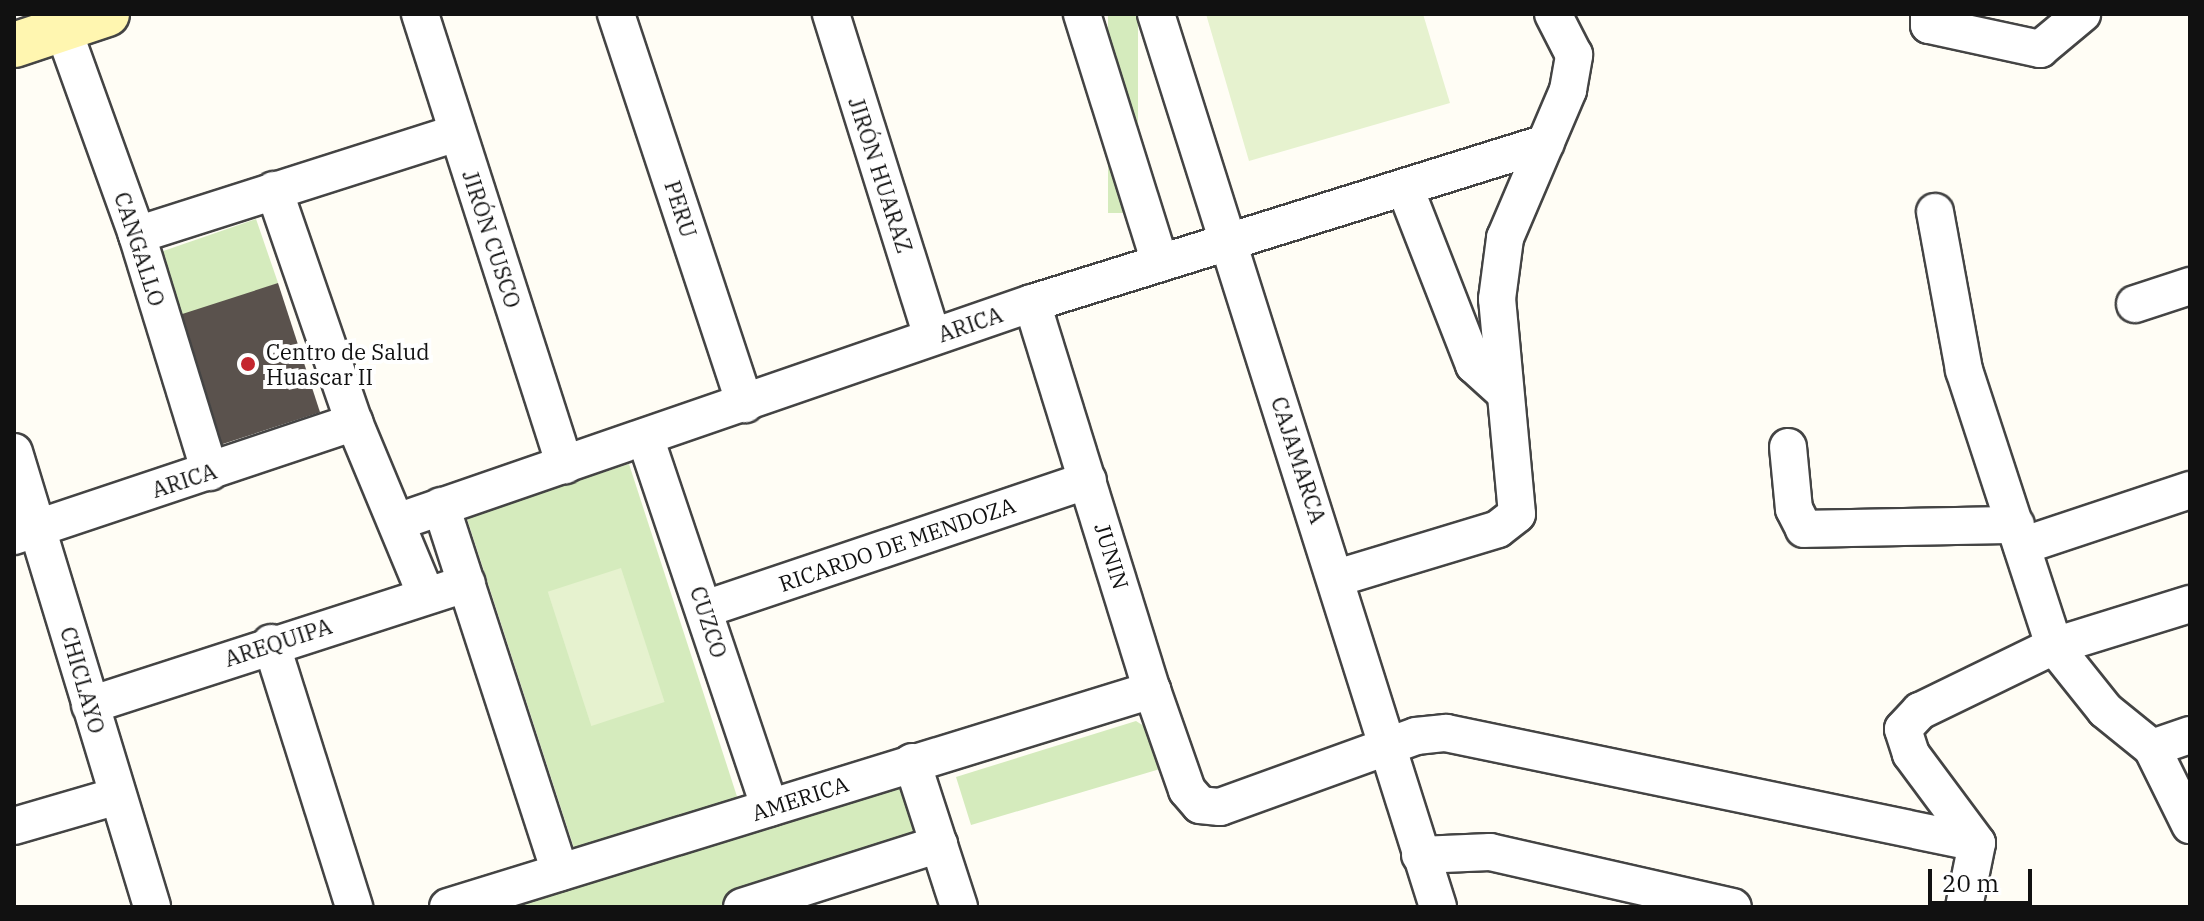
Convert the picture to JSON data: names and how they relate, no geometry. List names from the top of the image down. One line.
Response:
{"streets":{"street":["JIRÓN HUARAZ","PERU","JIRÓN CUSCO","CANGALLO","ARICA","CAJAMARCA","RICARDO DE MENDOZA","JUNIN","CUZCO","AREQUIPA","CHICLAYO","AMERICA"]},"crossings":[["JIRÓN HUARAZ","ARICA"],["PERU","ARICA"],["JIRÓN CUSCO","ARICA"],["CANGALLO","ARICA"],["ARICA","CAJAMARCA"],["ARICA","JUNIN"],["ARICA","CUZCO"],["ARICA","CHICLAYO"],["CAJAMARCA","JUNIN"],["RICARDO DE MENDOZA","JUNIN"],["RICARDO DE MENDOZA","CUZCO"],["JUNIN","AMERICA"],["CUZCO","AMERICA"],["AREQUIPA","CHICLAYO"]],"places":["Centro de Salud Huascar II"],"scale_bar":"20 m"}
